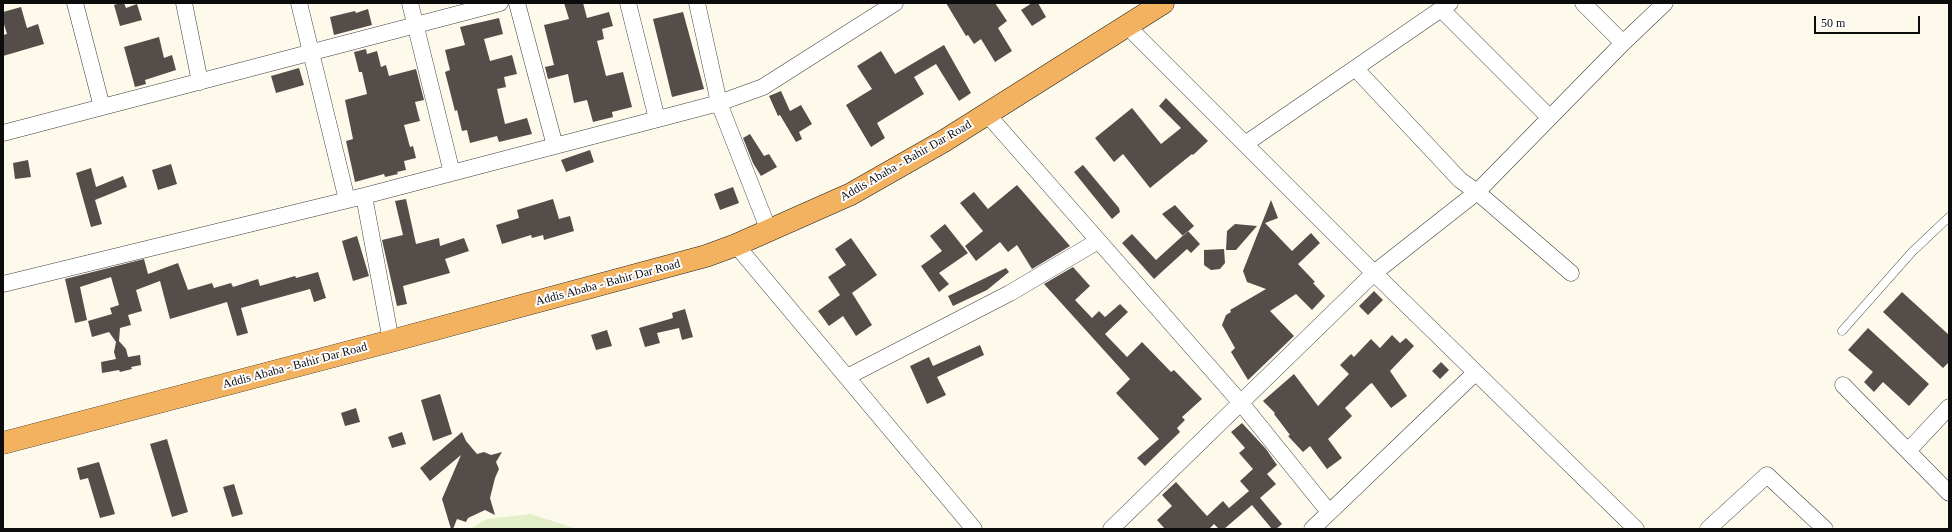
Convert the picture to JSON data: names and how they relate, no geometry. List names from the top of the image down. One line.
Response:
{"streets":{"highway":["Addis Ababa - Bahir Dar Road"]},"scale_bar":"50 m"}
